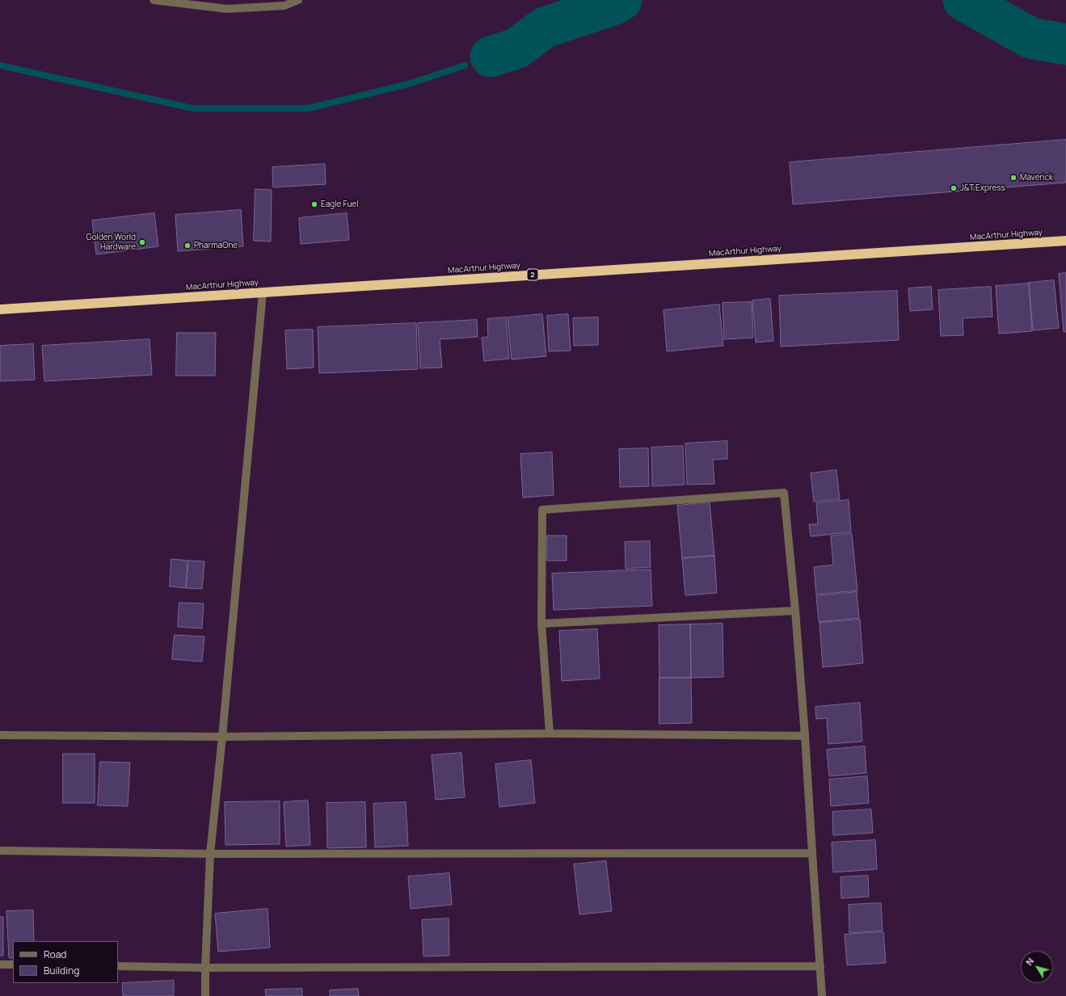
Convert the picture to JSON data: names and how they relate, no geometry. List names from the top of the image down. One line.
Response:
{"streets":{"highway":["MacArthur Highway","2"]},"places":["Maverick","J&T Express","Eagle Fuel","Golden World Hardware","PharmaOne"],"legend":["Road","Building"],"north":"top left"}
